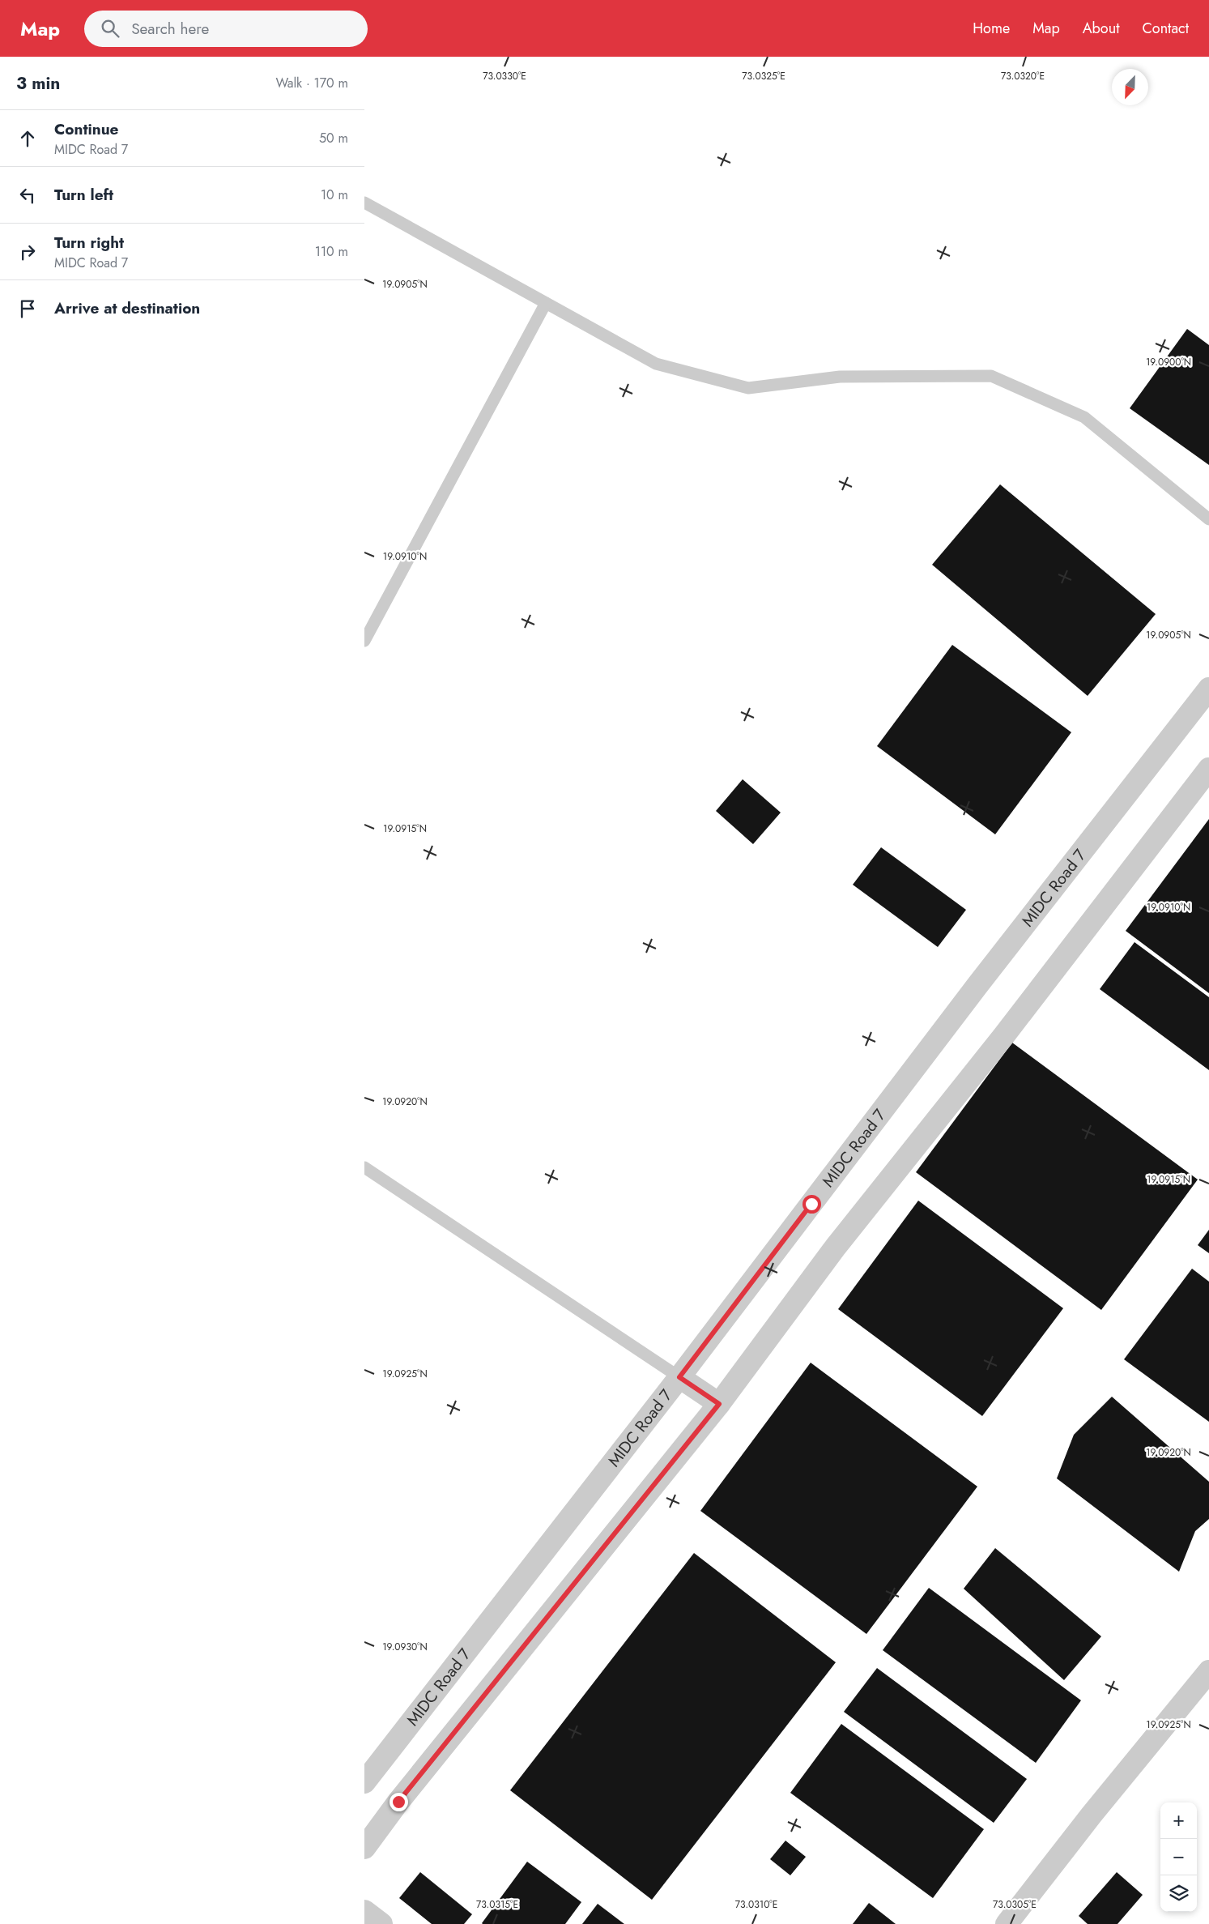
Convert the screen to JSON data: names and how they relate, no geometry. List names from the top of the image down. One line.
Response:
{"streets":{"street":["MIDC Road 7"]},"north":"bottom left","page":{"header":"Map","search":"Search here","nav":["Home","Map","About","Contact"],"heading":["3 min","Walk · 170 m"],"list":[["Continue","MIDC Road 7","50 m"],["Turn left","10 m"],["Turn right","MIDC Road 7","110 m"],"Arrive at destination"],"map_buttons":["+","−"]},"coordinates":["73.0330°E","73.0325°E","73.0320°E","19.0905°N","19.0900°N","19.0910°N","19.0915°N","19.0920°N","19.0925°N","19.0930°N","73.0315°E","73.0310°E","73.0305°E"]}
